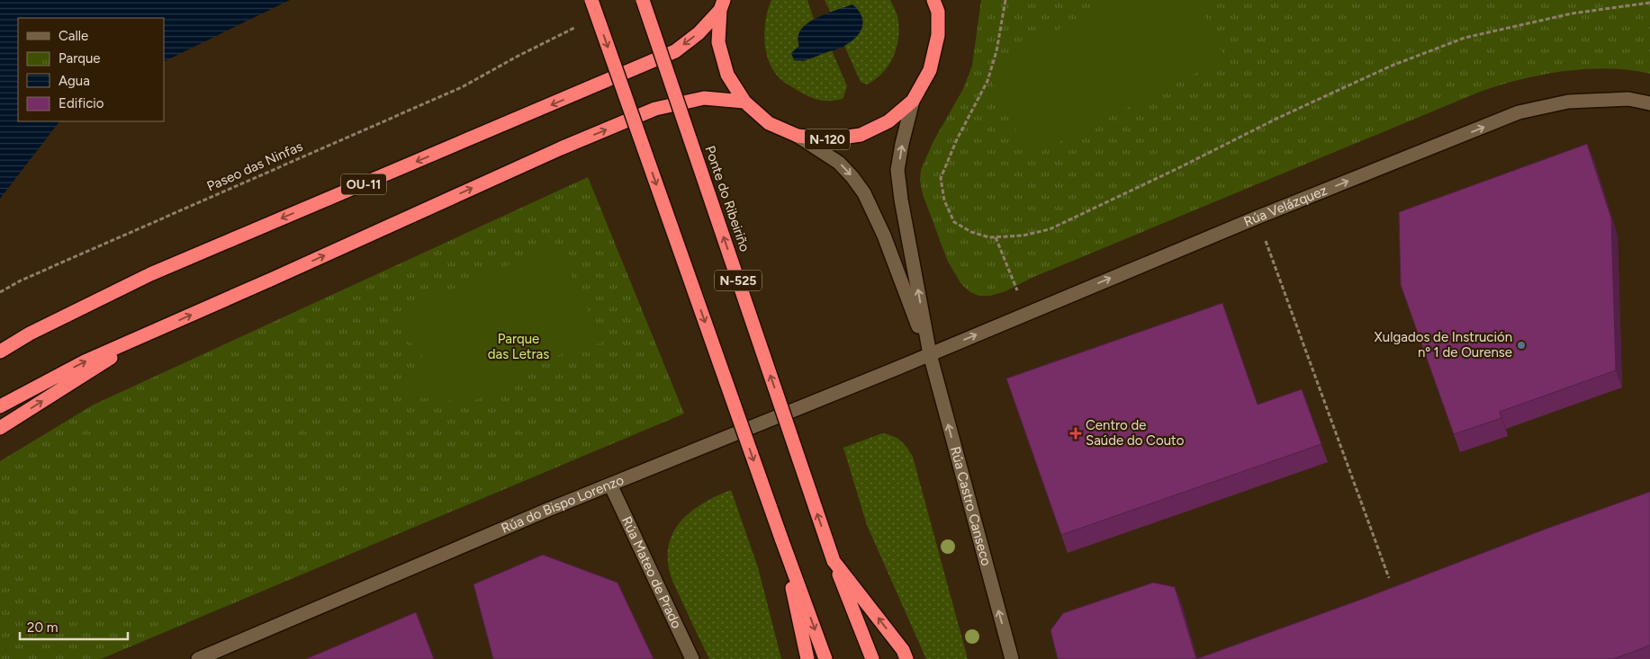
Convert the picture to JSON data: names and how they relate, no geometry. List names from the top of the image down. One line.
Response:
{"streets":{"highway":["N-120","OU-11","Ponte do Ribeiriño","N-525"],"street":["Rúa Velázquez","Rúa do Bispo Lorenzo","Rúa Castro Canseco","Rúa Mateo de Prado"],"path":["Paseo das Ninfas"]},"crossings":[["N-120","OU-11"],["N-120","Rúa Castro Canseco"],["Ponte do Ribeiriño","N-525"],["Rúa Velázquez","Rúa do Bispo Lorenzo"],["Rúa Velázquez","Rúa Castro Canseco"],["Rúa do Bispo Lorenzo","Rúa Castro Canseco"],["Rúa do Bispo Lorenzo","Rúa Mateo de Prado"]],"one_way":["Rúa Velázquez"],"parks":["Parque das Letras"],"places":{"other":["Xulgados de Instrución nº 1 de Ourense"],"health":["Centro de Saúde do Couto"]},"legend":["Calle","Parque","Agua","Edificio"],"scale_bar":"20 m"}
